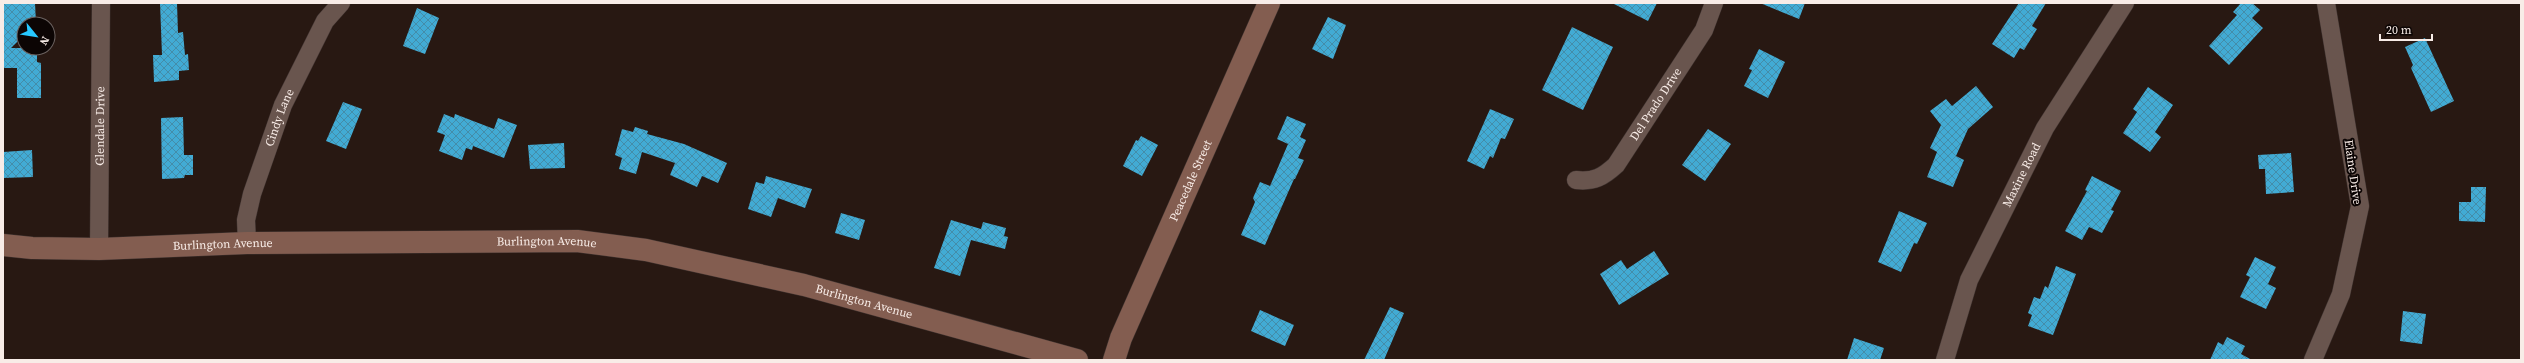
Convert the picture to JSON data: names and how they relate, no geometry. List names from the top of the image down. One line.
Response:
{"streets":{"main road":["Peacedale Street","Burlington Avenue"],"street":["Del Prado Drive","Cindy Lane","Glendale Drive","Elaine Drive","Maxine Road"]},"crossings":[["Cindy Lane","Burlington Avenue"],["Glendale Drive","Burlington Avenue"]],"scale_bar":"20 m","north":"bottom right"}
